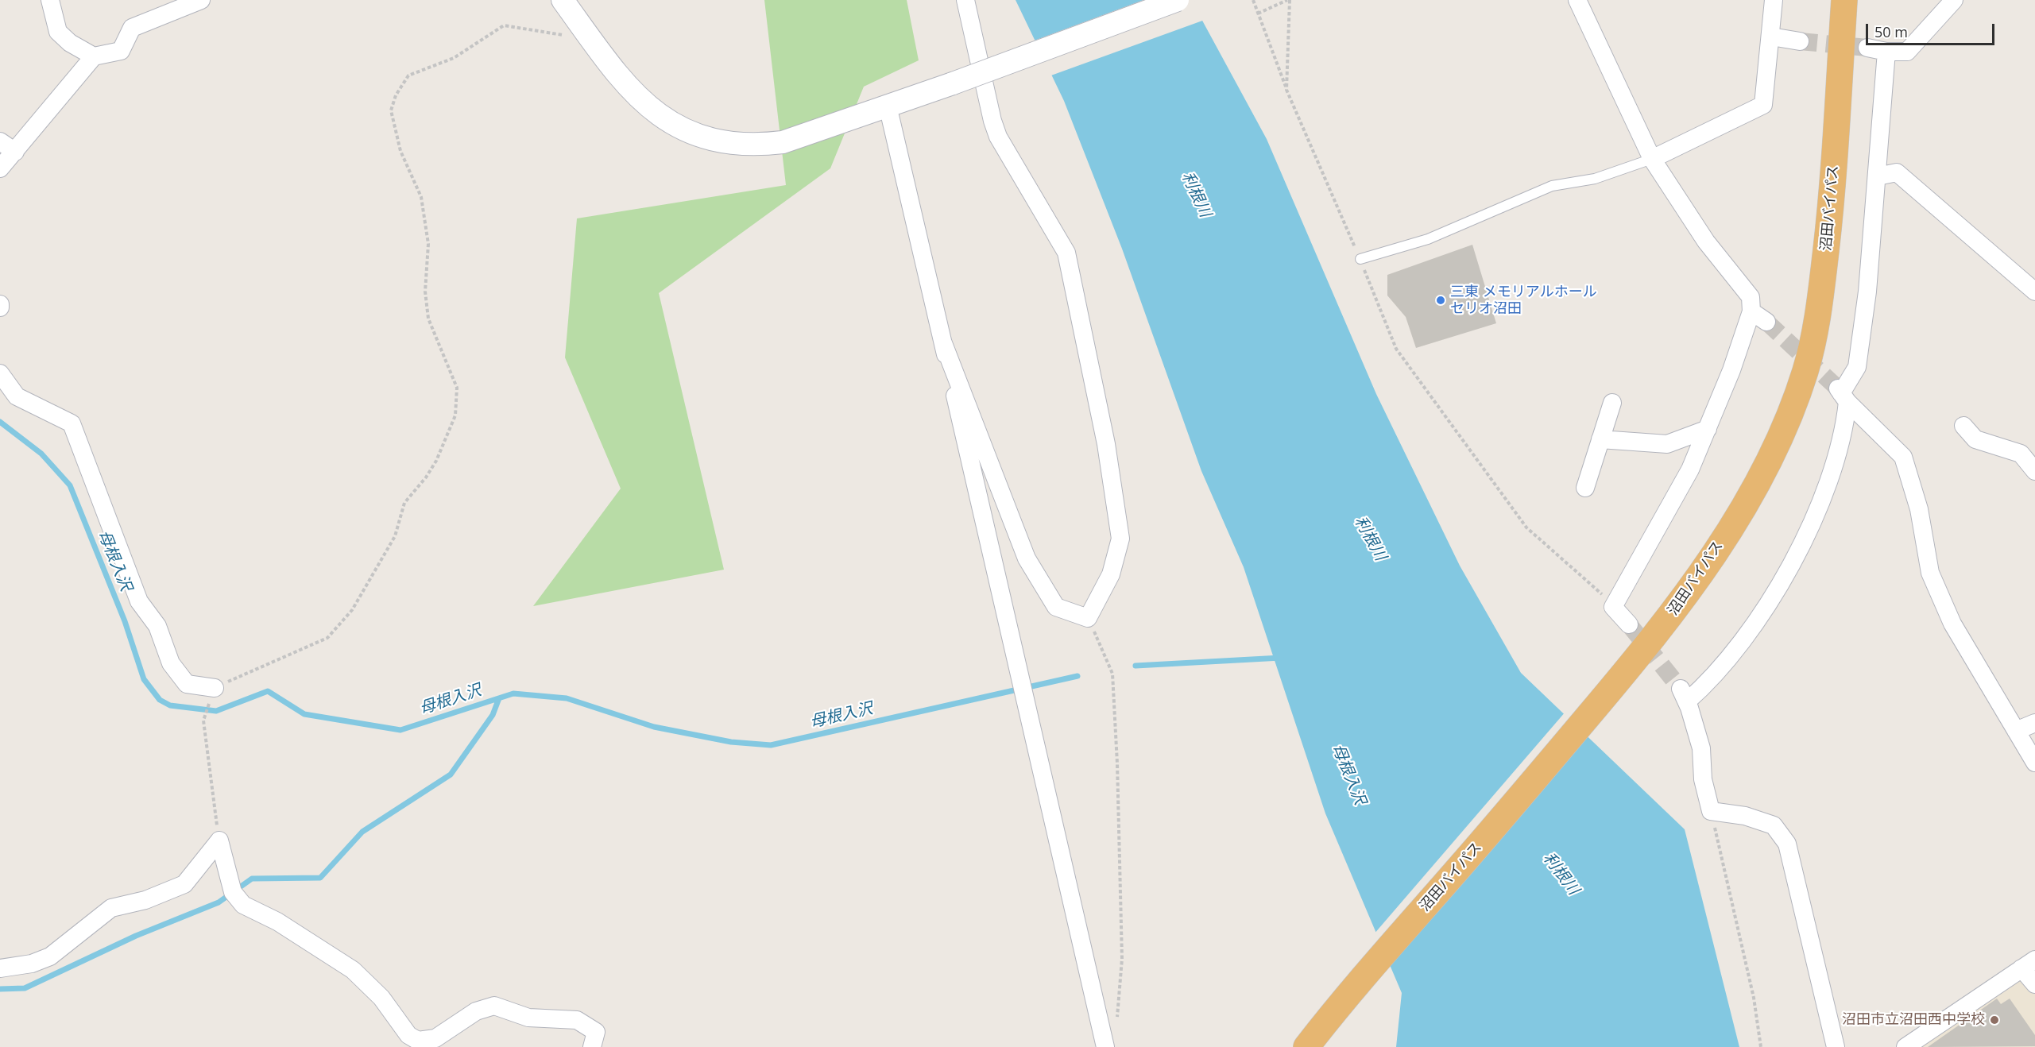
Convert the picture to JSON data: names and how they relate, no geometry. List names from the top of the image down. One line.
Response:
{"streets":{"highway":["沼田バイパス"]},"water":["利根川","母根入沢"],"places":["三東 メモリアルホール セリオ沼田","沼田市立沼田西中学校"],"scale_bar":"50 m"}
